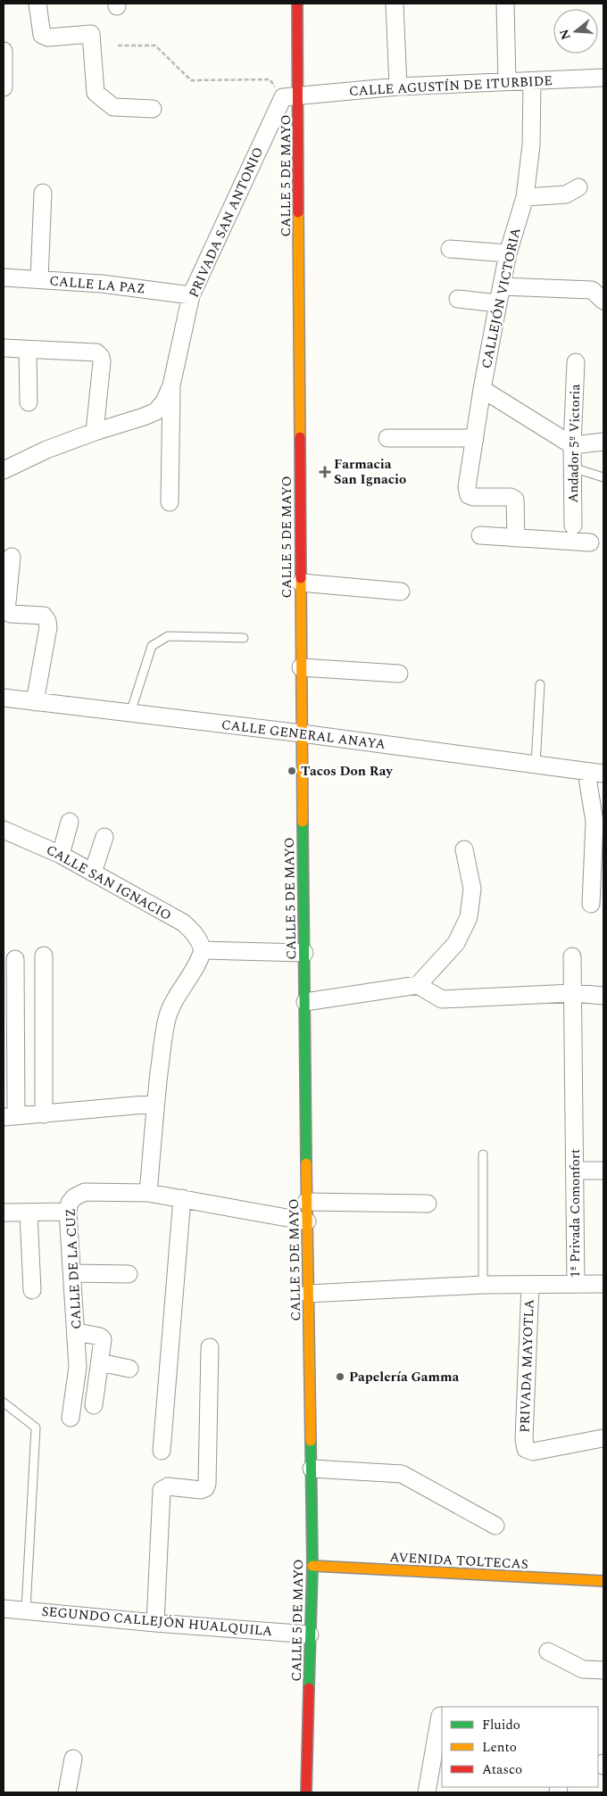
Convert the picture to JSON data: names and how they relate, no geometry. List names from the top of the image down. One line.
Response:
{"streets":{"street":["CALLE AGUSTÍN DE ITURBIDE","CALLE 5 DE MAYO","PRIVADA SAN ANTONIO","CALLE LA PAZ","CALLEJÓN VICTORIA","Andador 5º Victoria","CALLE GENERAL ANAYA","CALLE SAN IGNACIO","1ª Privada Comonfort","CALLE DE LA CUZ","PRIVADA MAYOTLA","AVENIDA TOLTECAS","SEGUNDO CALLEJÓN HUALQUILA"]},"crossings":[["CALLE AGUSTÍN DE ITURBIDE","CALLE 5 DE MAYO"],["CALLE AGUSTÍN DE ITURBIDE","PRIVADA SAN ANTONIO"],["CALLE AGUSTÍN DE ITURBIDE","CALLEJÓN VICTORIA"],["CALLE 5 DE MAYO","PRIVADA SAN ANTONIO"],["CALLE 5 DE MAYO","CALLE GENERAL ANAYA"],["CALLE 5 DE MAYO","1ª Privada Comonfort"],["CALLE 5 DE MAYO","CALLE DE LA CUZ"],["CALLE 5 DE MAYO","AVENIDA TOLTECAS"],["CALLE 5 DE MAYO","SEGUNDO CALLEJÓN HUALQUILA"],["PRIVADA SAN ANTONIO","CALLE LA PAZ"],["1ª Privada Comonfort","PRIVADA MAYOTLA"]],"places":{"health":["Farmacia San Ignacio"],"other":["Tacos Don Ray","Papelería Gamma"]},"legend":["Fluido","Lento","Atasco"],"north":"left"}
